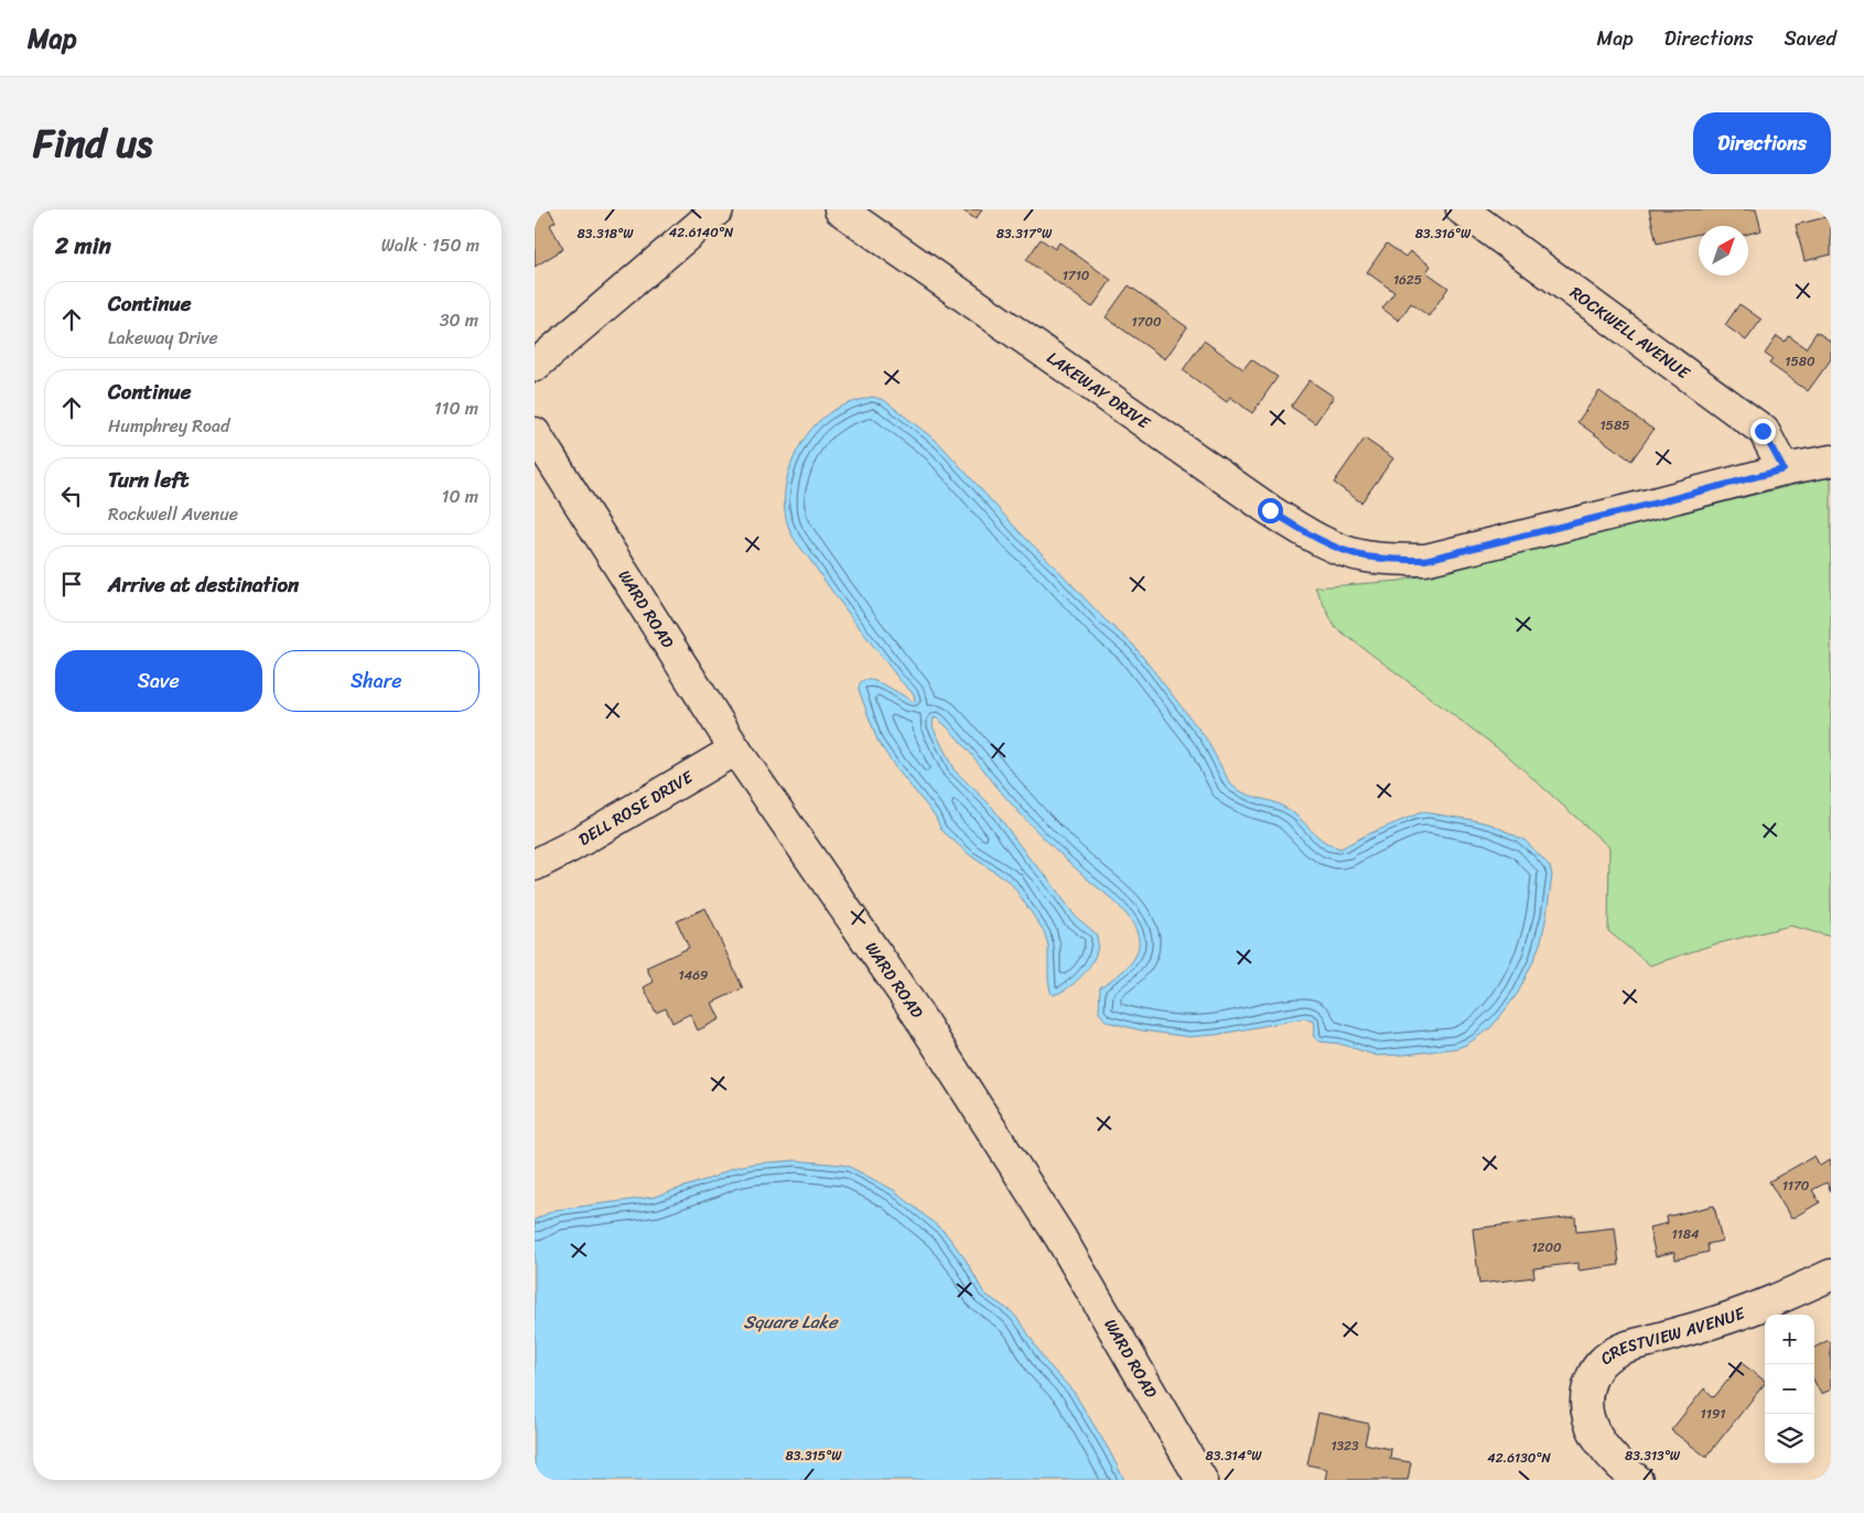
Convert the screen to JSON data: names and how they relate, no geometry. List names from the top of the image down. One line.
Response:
{"streets":{"street":["ROCKWELL AVENUE","LAKEWAY DRIVE","WARD ROAD","DELL ROSE DRIVE","CRESTVIEW AVENUE"]},"crossings":[["ROCKWELL AVENUE","LAKEWAY DRIVE"],["WARD ROAD","DELL ROSE DRIVE"]],"water":["Square Lake"],"house_numbers":["1710","1625","1700","1580","1585","1469","1170","1184","1200","1191","1323"],"north":"top right","page":{"header":"Map","nav":["Map","Directions","Saved"],"title":"Find us","buttons":["Directions",["Save","Share"]],"heading":["2 min","Walk · 150 m"],"list":[["Continue","Lakeway Drive","30 m"],["Continue","Humphrey Road","110 m"],["Turn left","Rockwell Avenue","10 m"],"Arrive at destination"],"map_buttons":["+","−"]},"coordinates":["42.6140°N","83.318°W","83.317°W","83.316°W","83.315°W","83.314°W","83.313°W","42.6130°N"]}
